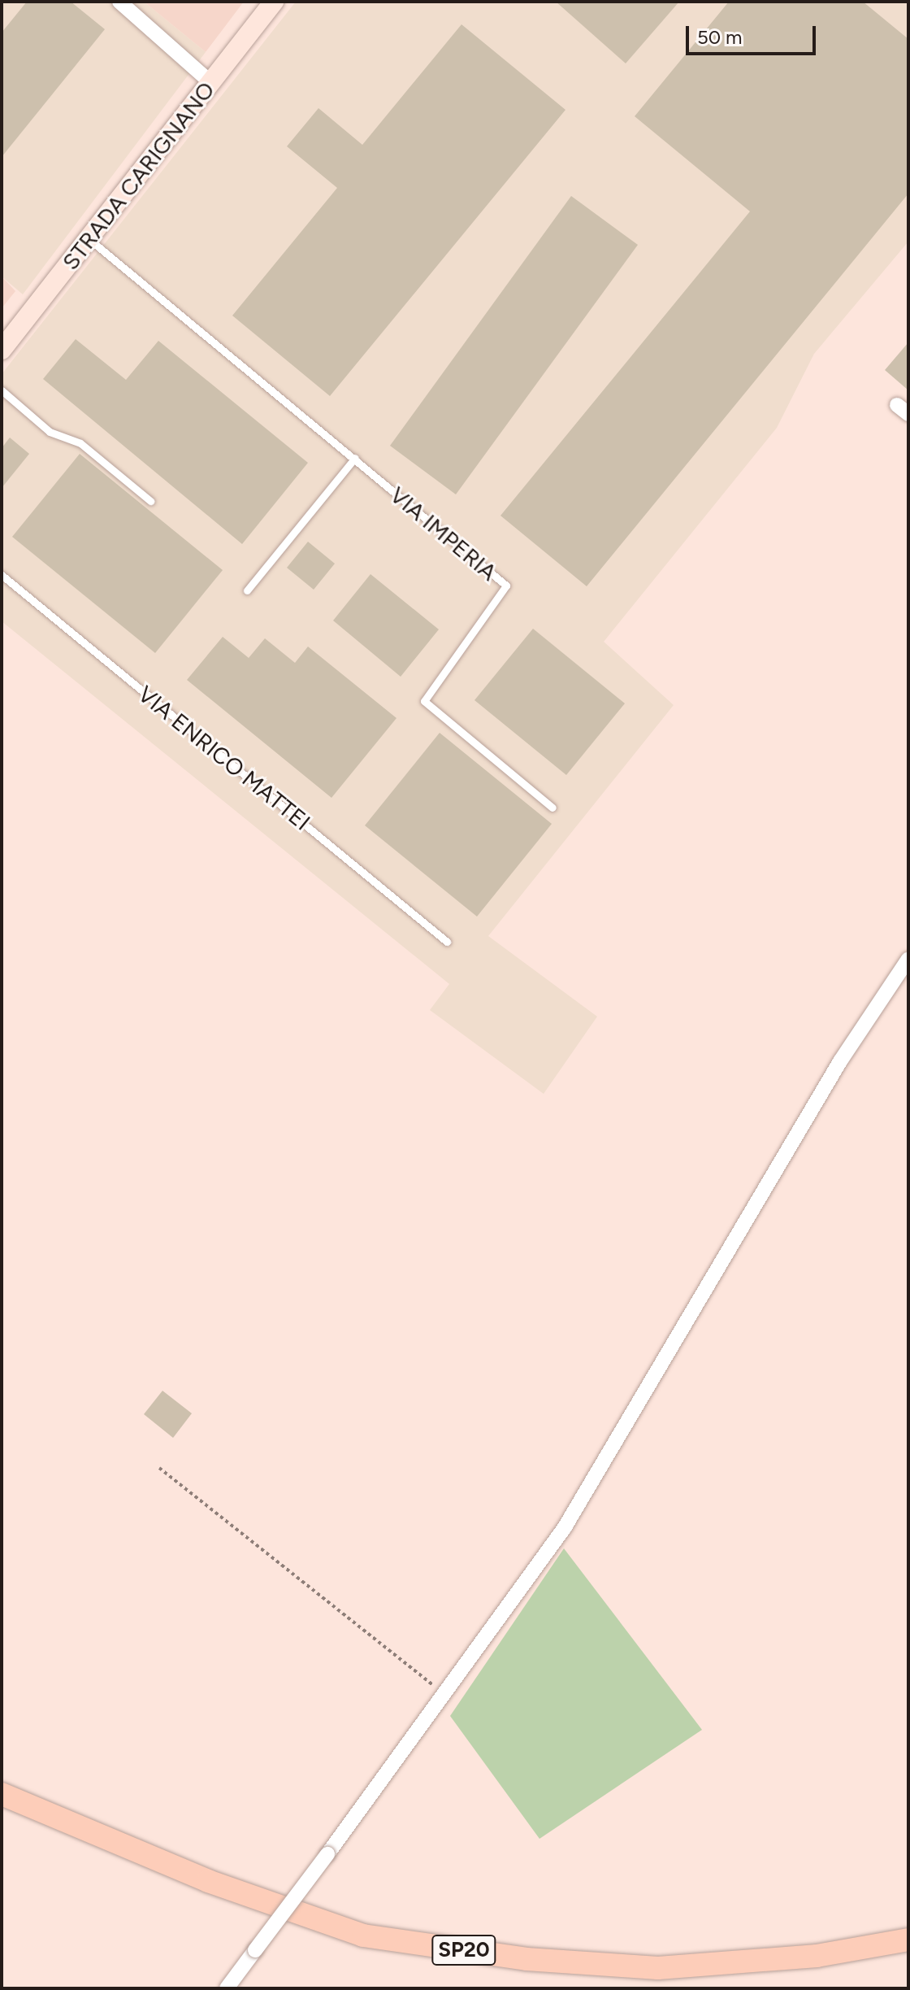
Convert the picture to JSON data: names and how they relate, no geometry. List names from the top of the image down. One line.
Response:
{"streets":{"main road":["SP20"],"street":["STRADA CARIGNANO"],"lane":["VIA IMPERIA","VIA ENRICO MATTEI"]},"crossings":[["STRADA CARIGNANO","VIA IMPERIA"]],"scale_bar":"50 m"}
